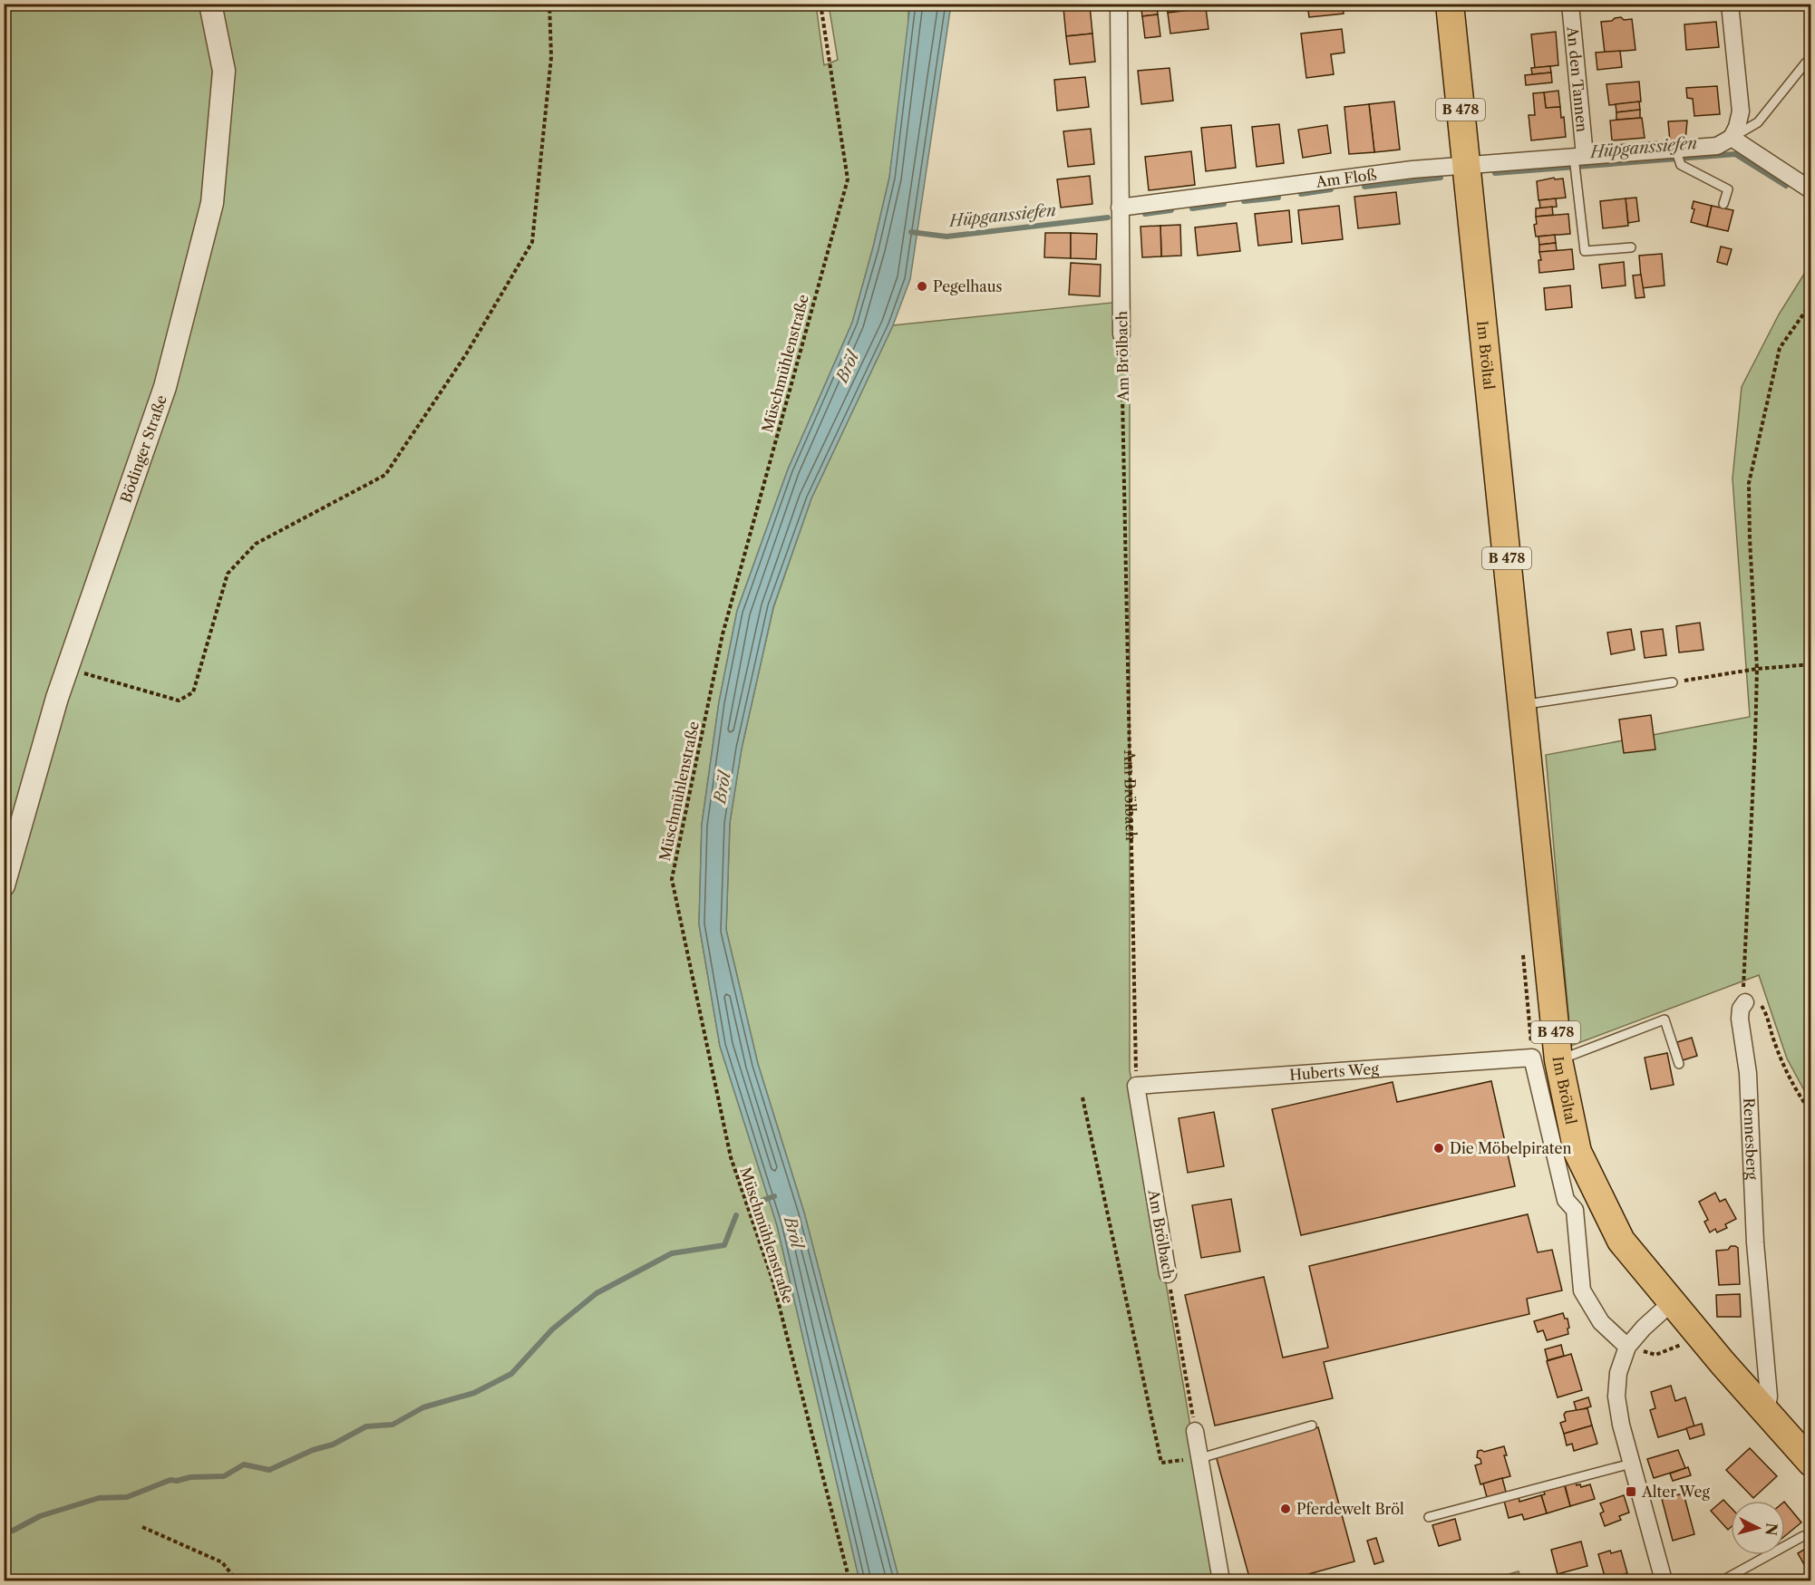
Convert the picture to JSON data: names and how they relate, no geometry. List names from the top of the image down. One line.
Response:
{"streets":{"main road":["B 478","Im Bröltal"],"street":["An den Tannen","Am Floß","Am Brölbach","Bödinger Straße","Huberts Weg","Rennesberg"],"path":["Müschmühlenstraße"]},"crossings":[["An den Tannen","Am Floß"],["Am Floß","Im Bröltal"],["Am Floß","Am Brölbach"],["Im Bröltal","Huberts Weg"],["Im Bröltal","Rennesberg"],["Am Brölbach","Huberts Weg"]],"water":["Hüpganssiefen","Bröl"],"places":{"other":["Pegelhaus","Die Möbelpiraten","Pferdewelt Bröl"],"transit":["Alter Weg"]},"north":"right"}
